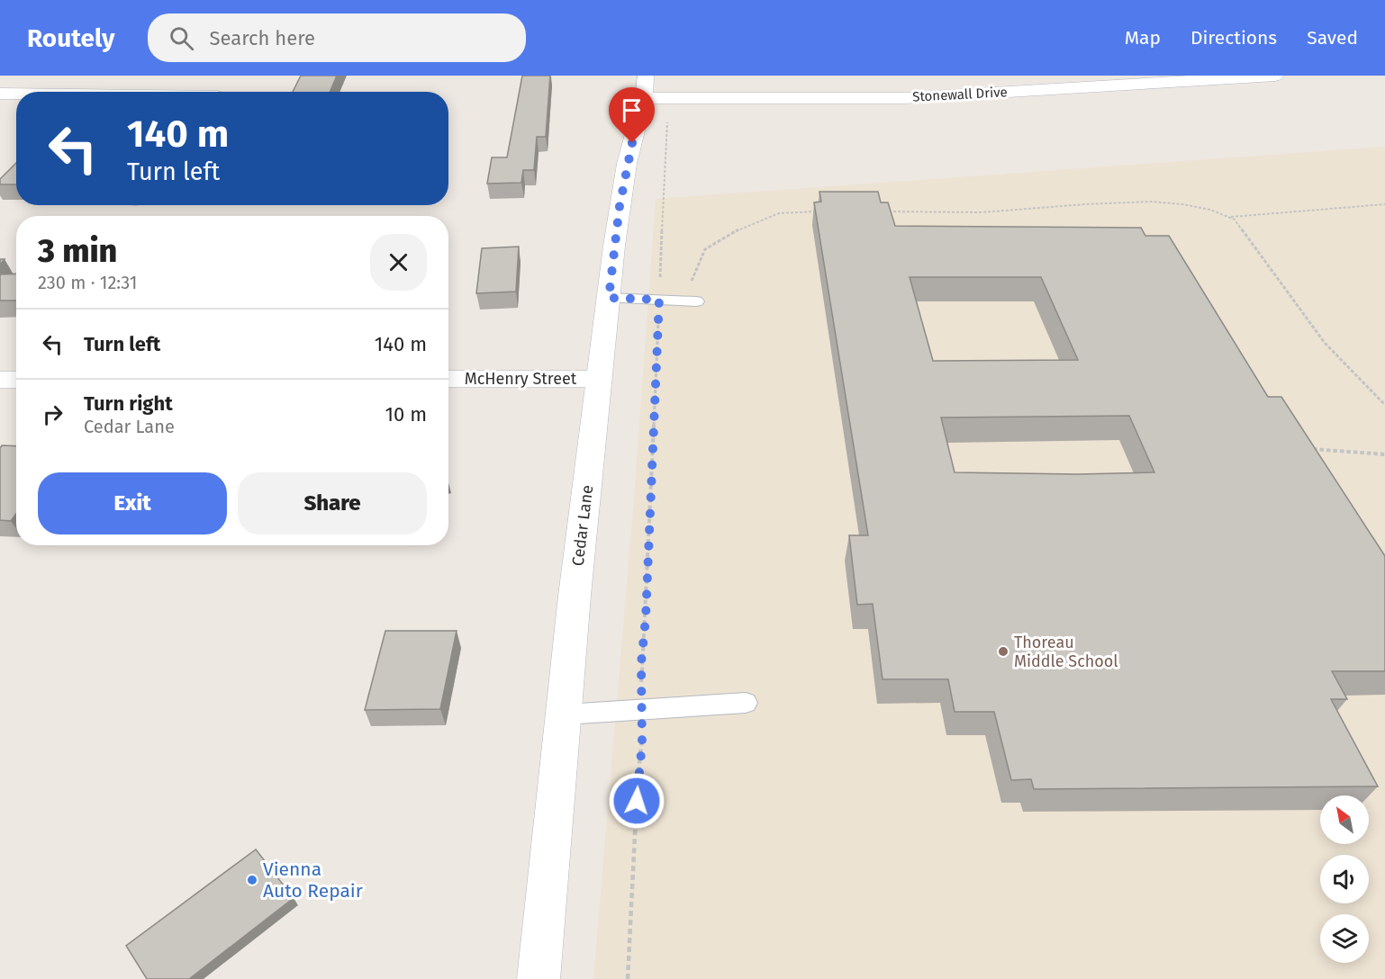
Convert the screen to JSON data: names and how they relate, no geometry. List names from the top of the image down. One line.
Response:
{"streets":{"street":["Stonewall Drive","McHenry Street","Cedar Lane"]},"crossings":[["Stonewall Drive","Cedar Lane"],["McHenry Street","Cedar Lane"]],"places":["Thoreau Middle School","Vienna Auto Repair"],"north":"top left","page":{"header":"Routely","search":"Search here","nav":["Map","Directions","Saved"],"turn":["140 m","Turn left"],"heading":["3 min","230 m · 12:31"],"list":[{"name":"Turn left","value":"140 m"},{"name":"Turn right","note":"Cedar Lane","value":"10 m"}],"buttons":["Exit","Share"]}}
